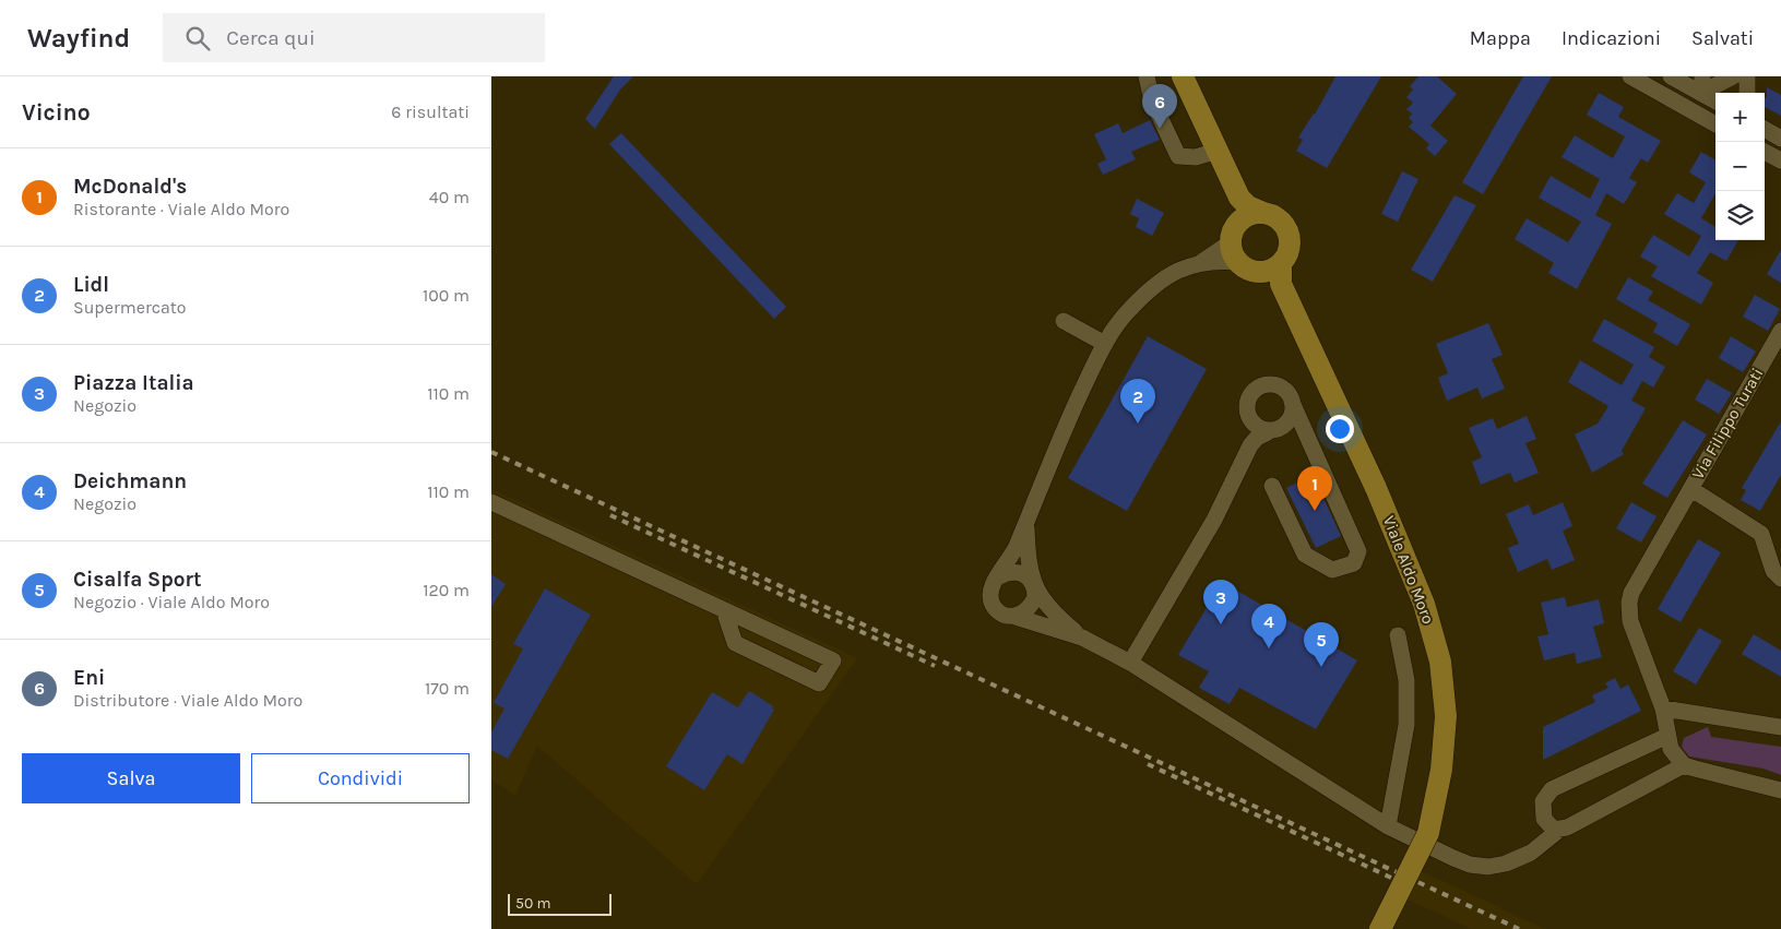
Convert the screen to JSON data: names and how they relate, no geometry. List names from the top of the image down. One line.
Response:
{"streets":{"main road":["Viale Aldo Moro"],"street":["Via Filippo Turati"]},"scale_bar":"50 m","page":{"header":"Wayfind","search":"Cerca qui","nav":["Mappa","Indicazioni","Salvati"],"heading":["Vicino","6 risultati"],"pins":["6","2","1","3","4","5"],"map_buttons":["+","−"],"list":[{"mark":"1","name":"McDonald's","note":"Ristorante · Viale Aldo Moro","value":"40 m"},{"mark":"2","name":"Lidl","note":"Supermercato","value":"100 m"},{"mark":"3","name":"Piazza Italia","note":"Negozio","value":"110 m"},{"mark":"4","name":"Deichmann","note":"Negozio","value":"110 m"},{"mark":"5","name":"Cisalfa Sport","note":"Negozio · Viale Aldo Moro","value":"120 m"},{"mark":"6","name":"Eni","note":"Distributore · Viale Aldo Moro","value":"170 m"}],"buttons":["Salva","Condividi"],"scale":"50 m"}}
